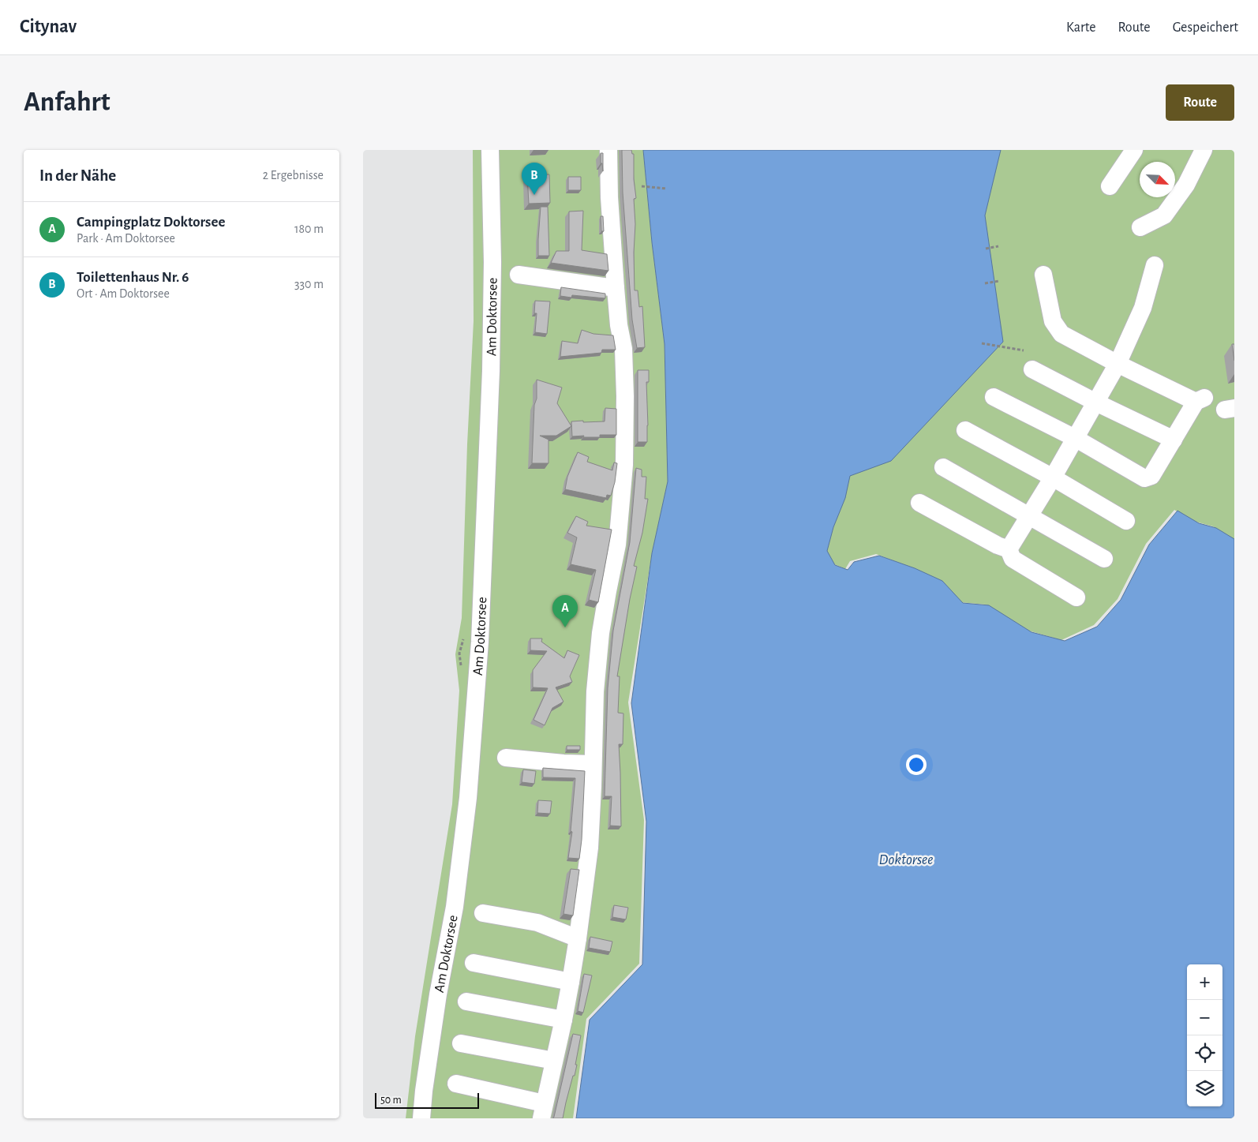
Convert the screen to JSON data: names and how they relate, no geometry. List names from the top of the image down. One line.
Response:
{"streets":{"street":["Am Doktorsee"]},"water":["Doktorsee"],"scale_bar":"50 m","north":"bottom right","page":{"header":"Citynav","nav":["Karte","Route","Gespeichert"],"buttons":"Route","title":"Anfahrt","heading":["In der Nähe","2 Ergebnisse"],"pins":["B","A"],"list":[{"mark":"A","name":"Campingplatz Doktorsee","note":"Park · Am Doktorsee","value":"180 m"},{"mark":"B","name":"Toilettenhaus Nr. 6","note":"Ort · Am Doktorsee","value":"330 m"}],"map_buttons":["+","−"],"scale":"50 m"}}
